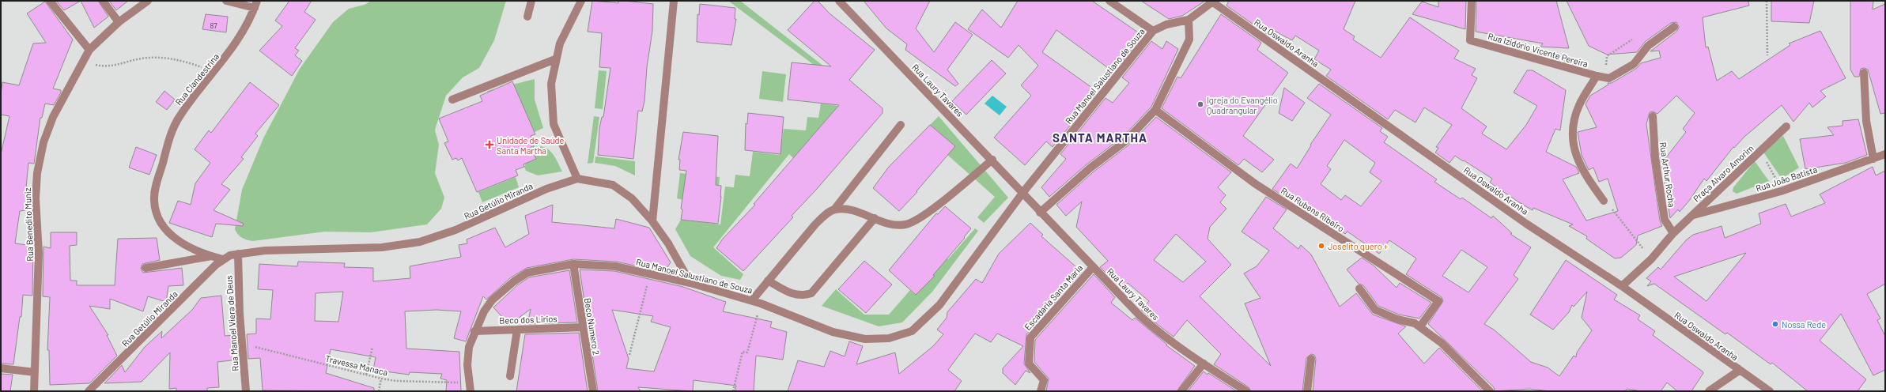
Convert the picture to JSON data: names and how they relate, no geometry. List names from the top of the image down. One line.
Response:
{"streets":{"street":["Rua Oswaldo Aranha","Rua Izidório Vicente Pereira","Rua Manoel Salustiano de Souza","Rua Clandestrina","Rua Laury Tavares","Praça Alvaro Amorim","Rua Arthur Rocha","Rua João Batista","Rua Getúlio Miranda","Rua Rubens Ribeiro","Rua Benedito Muniz","Escadaria Santa Maria","Beco dos Lirios","Rua Manoel Viera de Deus","Beco Numero 2"],"path":["Travessa Manaca"]},"crossings":[["Rua Oswaldo Aranha","Praça Alvaro Amorim"],["Rua Manoel Salustiano de Souza","Rua Laury Tavares"],["Rua Manoel Salustiano de Souza","Rua Getúlio Miranda"],["Rua Manoel Salustiano de Souza","Beco dos Lirios"],["Rua Manoel Salustiano de Souza","Beco Numero 2"],["Rua Manoel Salustiano de Souza","Travessa Manaca"],["Rua Clandestrina","Rua Getúlio Miranda"],["Rua Laury Tavares","Escadaria Santa Maria"],["Praça Alvaro Amorim","Rua Arthur Rocha"],["Praça Alvaro Amorim","Rua João Batista"],["Rua Getúlio Miranda","Rua Manoel Viera de Deus"],["Beco dos Lirios","Beco Numero 2"],["Rua Manoel Viera de Deus","Travessa Manaca"]],"districts":["SANTA MARTHA"],"places":{"other":["Igreja do Evangélio Quadrangular","Joselito quero +","Nossa Rede"],"health":["Unidade de Saúde Santa Martha"]},"house_numbers":["87"]}
